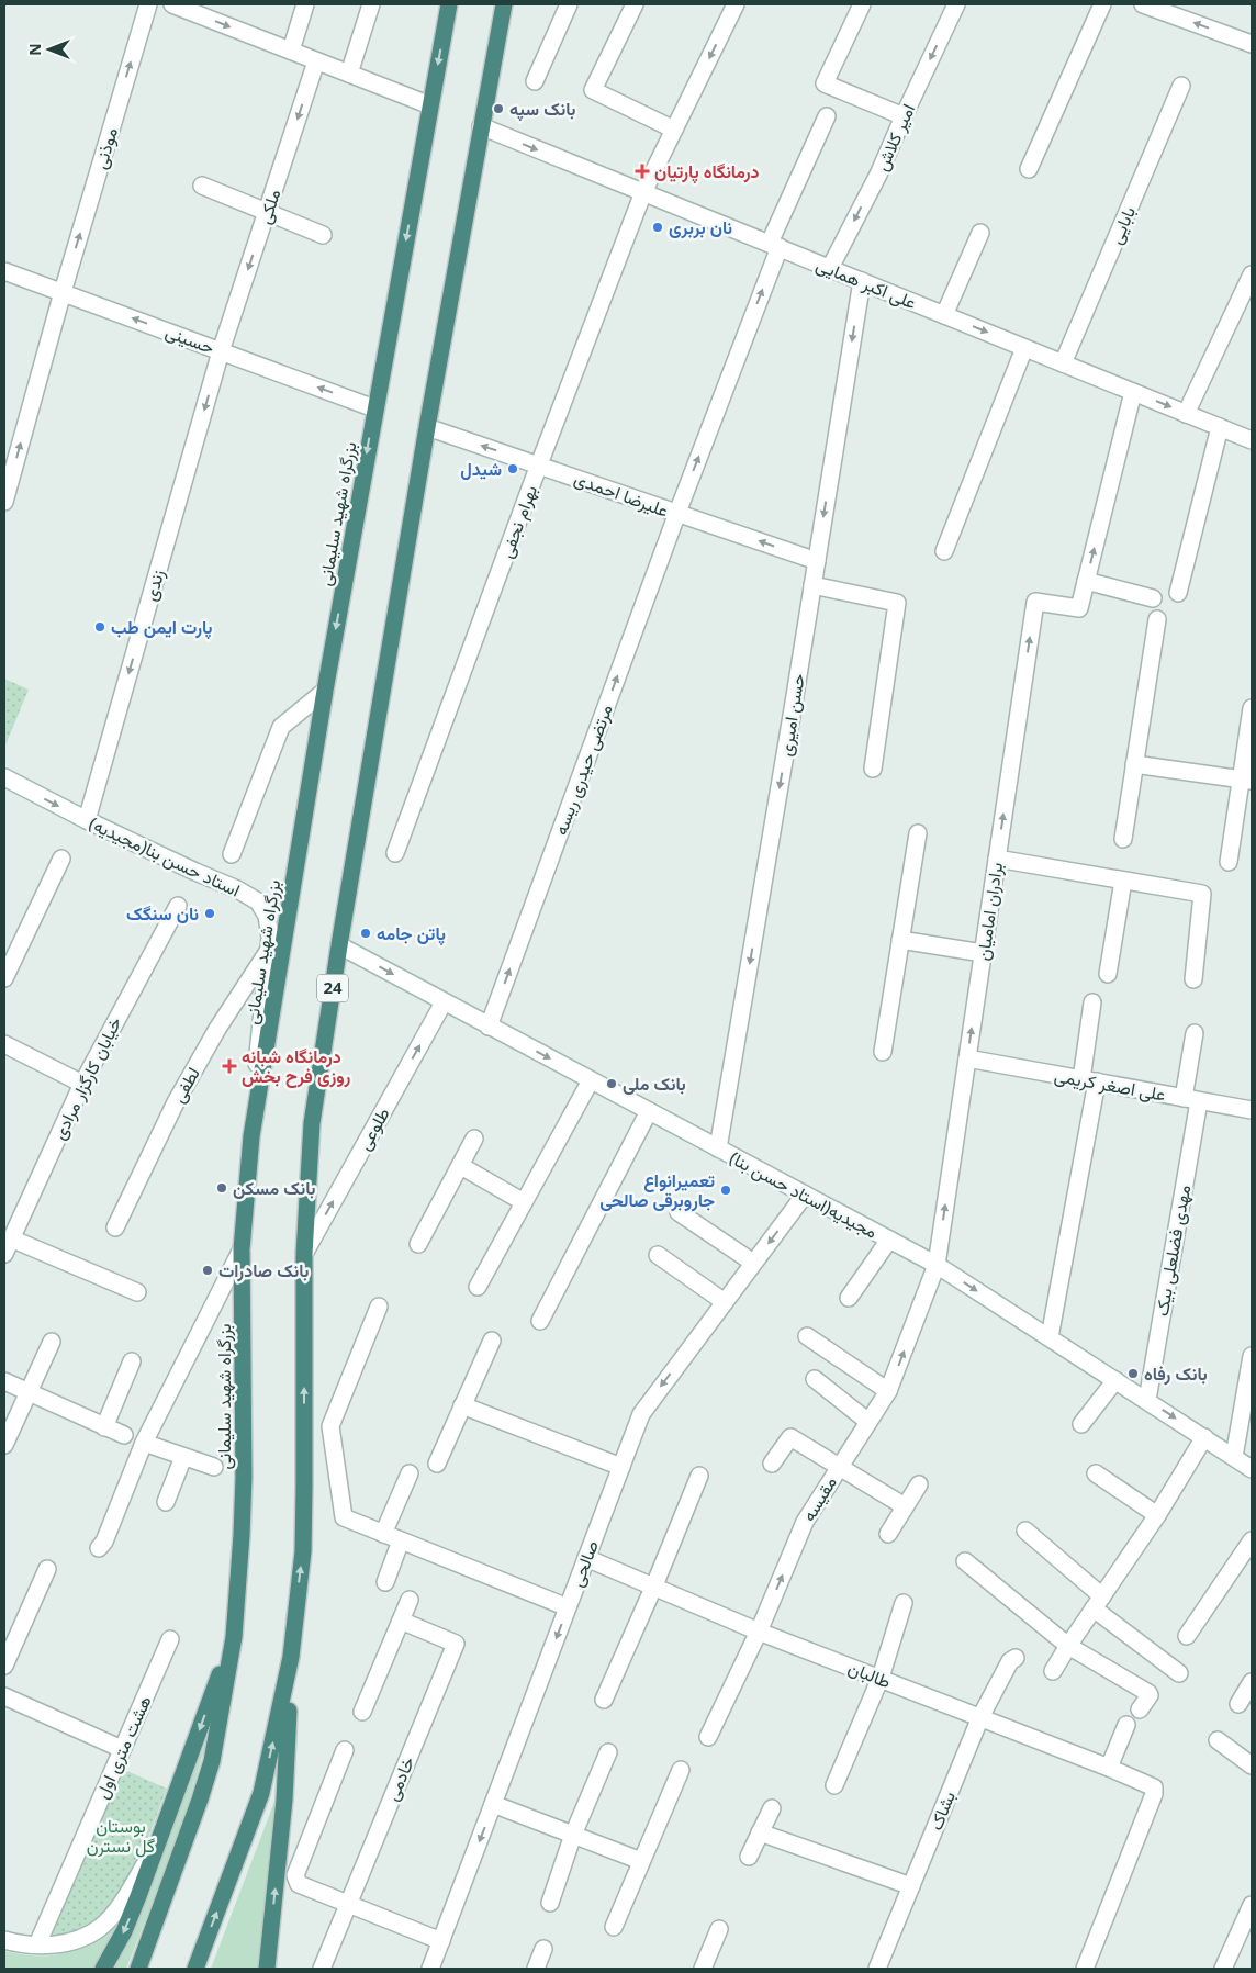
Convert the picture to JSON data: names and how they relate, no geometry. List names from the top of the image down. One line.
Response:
{"streets":{"highway":["بزرگراه شهید سلیمانی","24"],"street":["امیر کلاش","موذنی","ملکی","بابایی","علی اکبر همایی","حسینی","علیرضا احمدی","بهرام نجفی","زندی","حسن امیری","مرتضی حیدری ریسه","استاد حسن بنا(مجیدیه)","برادران امامیان","خیابان کارگزار مرادی","لطفی","علی اصغر کریمی","طلوعی","مجیدیه(استاد حسن بنا)","مهدی فضلعلی بیک","مقیسه","صالحی","طالبان","هشت متری اول","خادمی","بشاک"]},"crossings":[["امیر کلاش","علی اکبر همایی"],["موذنی","حسینی"],["ملکی","حسینی"],["ملکی","زندی"],["بابایی","علی اکبر همایی"],["علی اکبر همایی","بهرام نجفی"],["علی اکبر همایی","حسن امیری"],["علی اکبر همایی","مرتضی حیدری ریسه"],["علی اکبر همایی","24"],["حسینی","بزرگراه شهید سلیمانی"],["حسینی","زندی"],["علیرضا احمدی","بهرام نجفی"],["علیرضا احمدی","حسن امیری"],["علیرضا احمدی","مرتضی حیدری ریسه"],["علیرضا احمدی","24"],["بزرگراه شهید سلیمانی","استاد حسن بنا(مجیدیه)"],["زندی","استاد حسن بنا(مجیدیه)"],["حسن امیری","مجیدیه(استاد حسن بنا)"],["مرتضی حیدری ریسه","مجیدیه(استاد حسن بنا)"],["استاد حسن بنا(مجیدیه)","لطفی"],["برادران امامیان","علی اصغر کریمی"],["برادران امامیان","مجیدیه(استاد حسن بنا)"],["برادران امامیان","مقیسه"],["24","طلوعی"],["24","مجیدیه(استاد حسن بنا)"],["علی اصغر کریمی","مهدی فضلعلی بیک"],["طلوعی","مجیدیه(استاد حسن بنا)"],["مجیدیه(استاد حسن بنا)","مهدی فضلعلی بیک"],["مجیدیه(استاد حسن بنا)","مقیسه"],["مجیدیه(استاد حسن بنا)","صالحی"],["مقیسه","طالبان"],["صالحی","طالبان"],["طالبان","بشاک"]],"one_way":["موذنی","ملکی","علی اکبر همایی","علیرضا احمدی","زندی","مرتضی حیدری ریسه"],"parks":["بوستان گل نسترن"],"places":{"other":["بانک سپه","نان بربری","شیدل","پارت ایمن طب","نان سنگک","پاتن جامه","بانک ملی","بانک مسکن","تعمیرانواع جاروبرقی صالحی","بانک صادرات","بانک رفاه"],"health":["درمانگاه پارتیان","درمانگاه شبانه روزی فرح بخش"]},"north":"left"}
